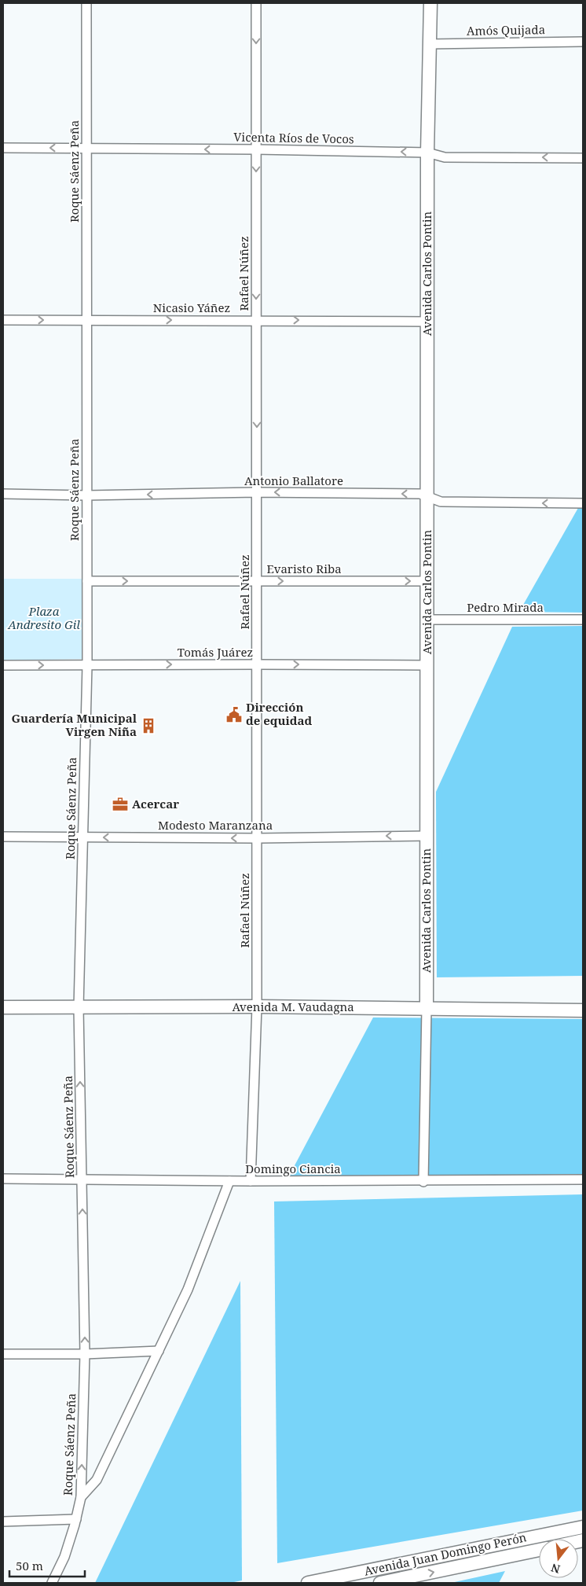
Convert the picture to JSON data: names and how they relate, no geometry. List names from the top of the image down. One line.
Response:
{"streets":{"main road":["Avenida Carlos Pontin","Avenida M. Vaudagna","Avenida Juan Domingo Perón"],"street":["Amós Quijada","Vicenta Ríos de Vocos","Roque Sáenz Peña","Rafael Núñez","Nicasio Yáñez","Antonio Ballatore","Evaristo Riba","Pedro Mirada","Tomás Juárez","Modesto Maranzana","Domingo Ciancia"]},"crossings":[["Amós Quijada","Avenida Carlos Pontin"],["Vicenta Ríos de Vocos","Roque Sáenz Peña"],["Vicenta Ríos de Vocos","Rafael Núñez"],["Vicenta Ríos de Vocos","Avenida Carlos Pontin"],["Roque Sáenz Peña","Nicasio Yáñez"],["Roque Sáenz Peña","Antonio Ballatore"],["Roque Sáenz Peña","Evaristo Riba"],["Roque Sáenz Peña","Tomás Juárez"],["Roque Sáenz Peña","Modesto Maranzana"],["Roque Sáenz Peña","Avenida M. Vaudagna"],["Roque Sáenz Peña","Domingo Ciancia"],["Rafael Núñez","Nicasio Yáñez"],["Rafael Núñez","Antonio Ballatore"],["Rafael Núñez","Evaristo Riba"],["Rafael Núñez","Tomás Juárez"],["Rafael Núñez","Modesto Maranzana"],["Rafael Núñez","Avenida M. Vaudagna"],["Rafael Núñez","Domingo Ciancia"],["Avenida Carlos Pontin","Nicasio Yáñez"],["Avenida Carlos Pontin","Antonio Ballatore"],["Avenida Carlos Pontin","Evaristo Riba"],["Avenida Carlos Pontin","Pedro Mirada"],["Avenida Carlos Pontin","Tomás Juárez"],["Avenida Carlos Pontin","Modesto Maranzana"],["Avenida Carlos Pontin","Avenida M. Vaudagna"],["Avenida Carlos Pontin","Domingo Ciancia"]],"one_way":["Vicenta Ríos de Vocos","Rafael Núñez","Nicasio Yáñez","Antonio Ballatore","Evaristo Riba","Tomás Juárez","Modesto Maranzana"],"parks":["Plaza Andresito Gil"],"places":{"public building":["Dirección de equidad"],"building":["Guardería Municipal Virgen Niña"],"office":["Acercar"]},"scale_bar":"50 m","north":"bottom"}
